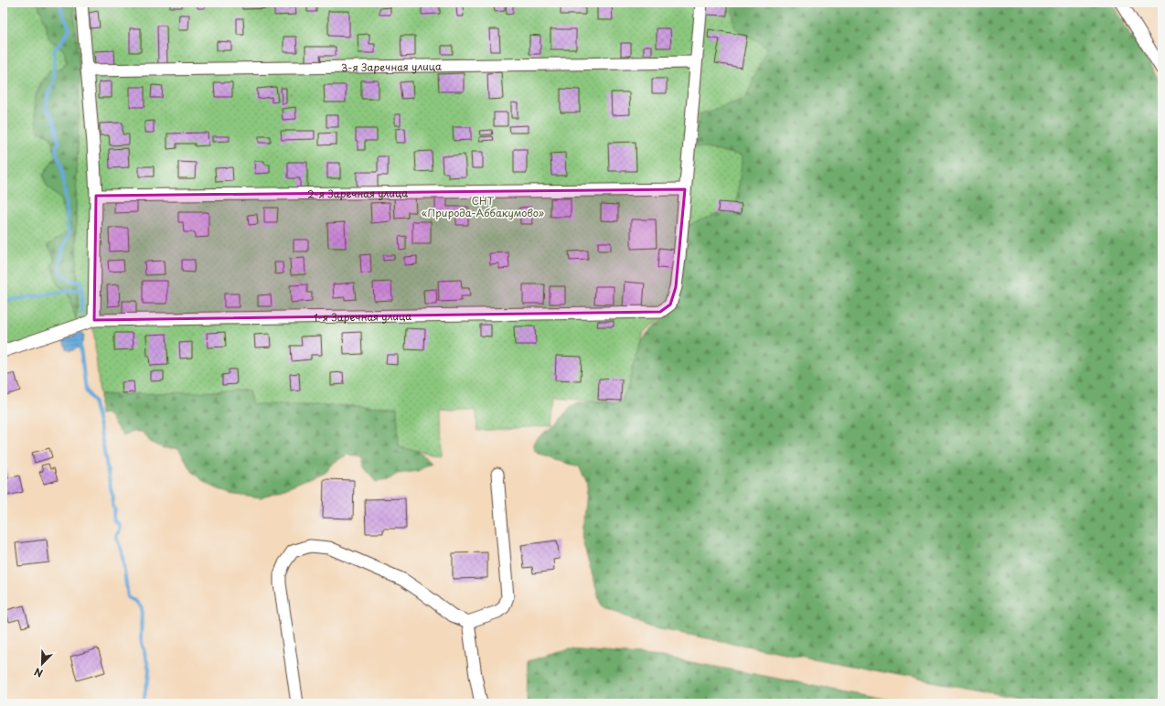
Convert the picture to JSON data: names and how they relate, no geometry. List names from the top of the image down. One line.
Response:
{"streets":{"street":["3-я Заречная улица","2-я Заречная улица","1-я Заречная улица"]},"crossings":[["3-я Заречная улица","1-я Заречная улица"],["2-я Заречная улица","1-я Заречная улица"]],"parks":["СНТ «Природа-Аббакумово»"],"north":"bottom left"}
